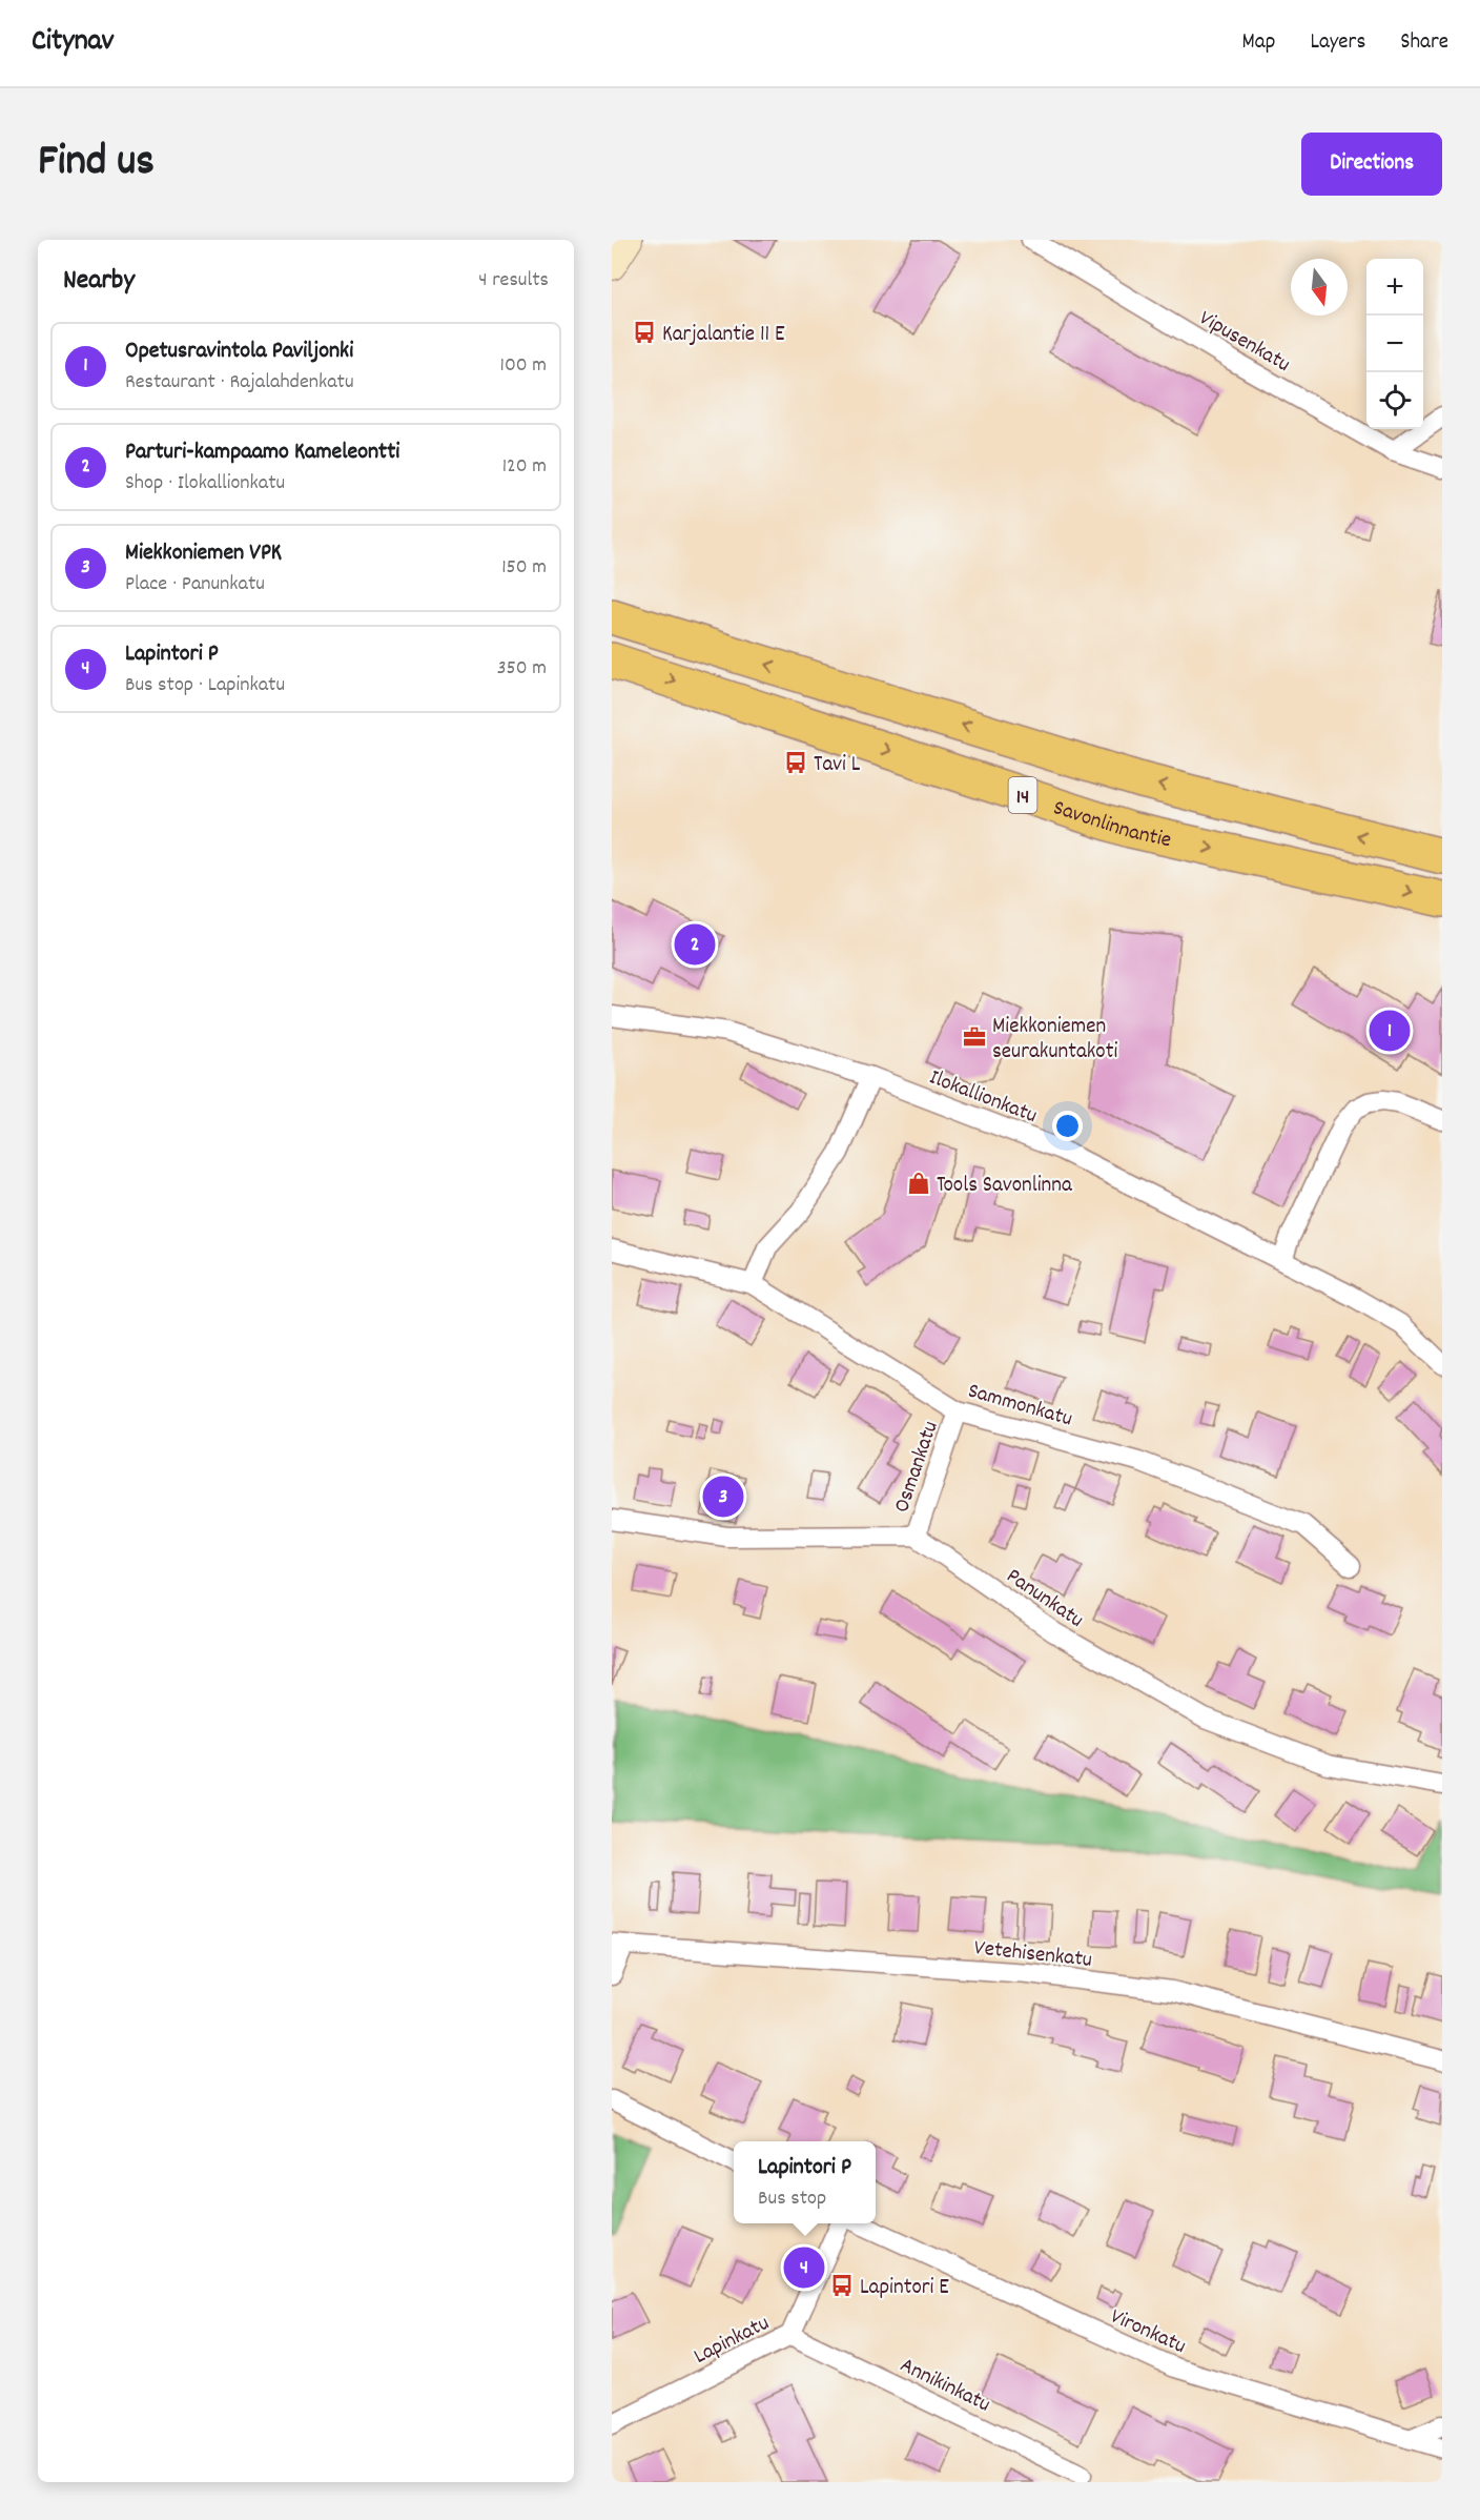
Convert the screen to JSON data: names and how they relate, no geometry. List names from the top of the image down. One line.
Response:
{"streets":{"highway":["14","Savonlinnantie"],"street":["Vipusenkatu","Ilokallionkatu","Sammonkatu","Osmankatu","Panunkatu","Vetehisenkatu","Vironkatu","Lapinkatu","Annikinkatu"]},"crossings":[["Sammonkatu","Osmankatu"],["Osmankatu","Panunkatu"],["Lapinkatu","Annikinkatu"]],"places":{"bus stop":["Karjalantie 11 E","Tavi L","Lapintori E"],"office":["Miekkoniemen seurakuntakoti"],"shop":["Tools Savonlinna"]},"north":"bottom","page":{"header":"Citynav","nav":["Map","Layers","Share"],"title":"Find us","buttons":"Directions","heading":["Nearby","4 results"],"map_buttons":["+","−"],"list":[{"mark":"1","name":"Opetusravintola Paviljonki","note":"Restaurant · Rajalahdenkatu","value":"100 m"},{"mark":"2","name":"Parturi-kampaamo Kameleontti","note":"Shop · Ilokallionkatu","value":"120 m"},{"mark":"3","name":"Miekkoniemen VPK","note":"Place · Panunkatu","value":"150 m"},{"mark":"4","name":"Lapintori P","note":"Bus stop · Lapinkatu","value":"350 m"}],"pins":["2","1","3","4"],"popup":["Lapintori P","Bus stop"]}}
